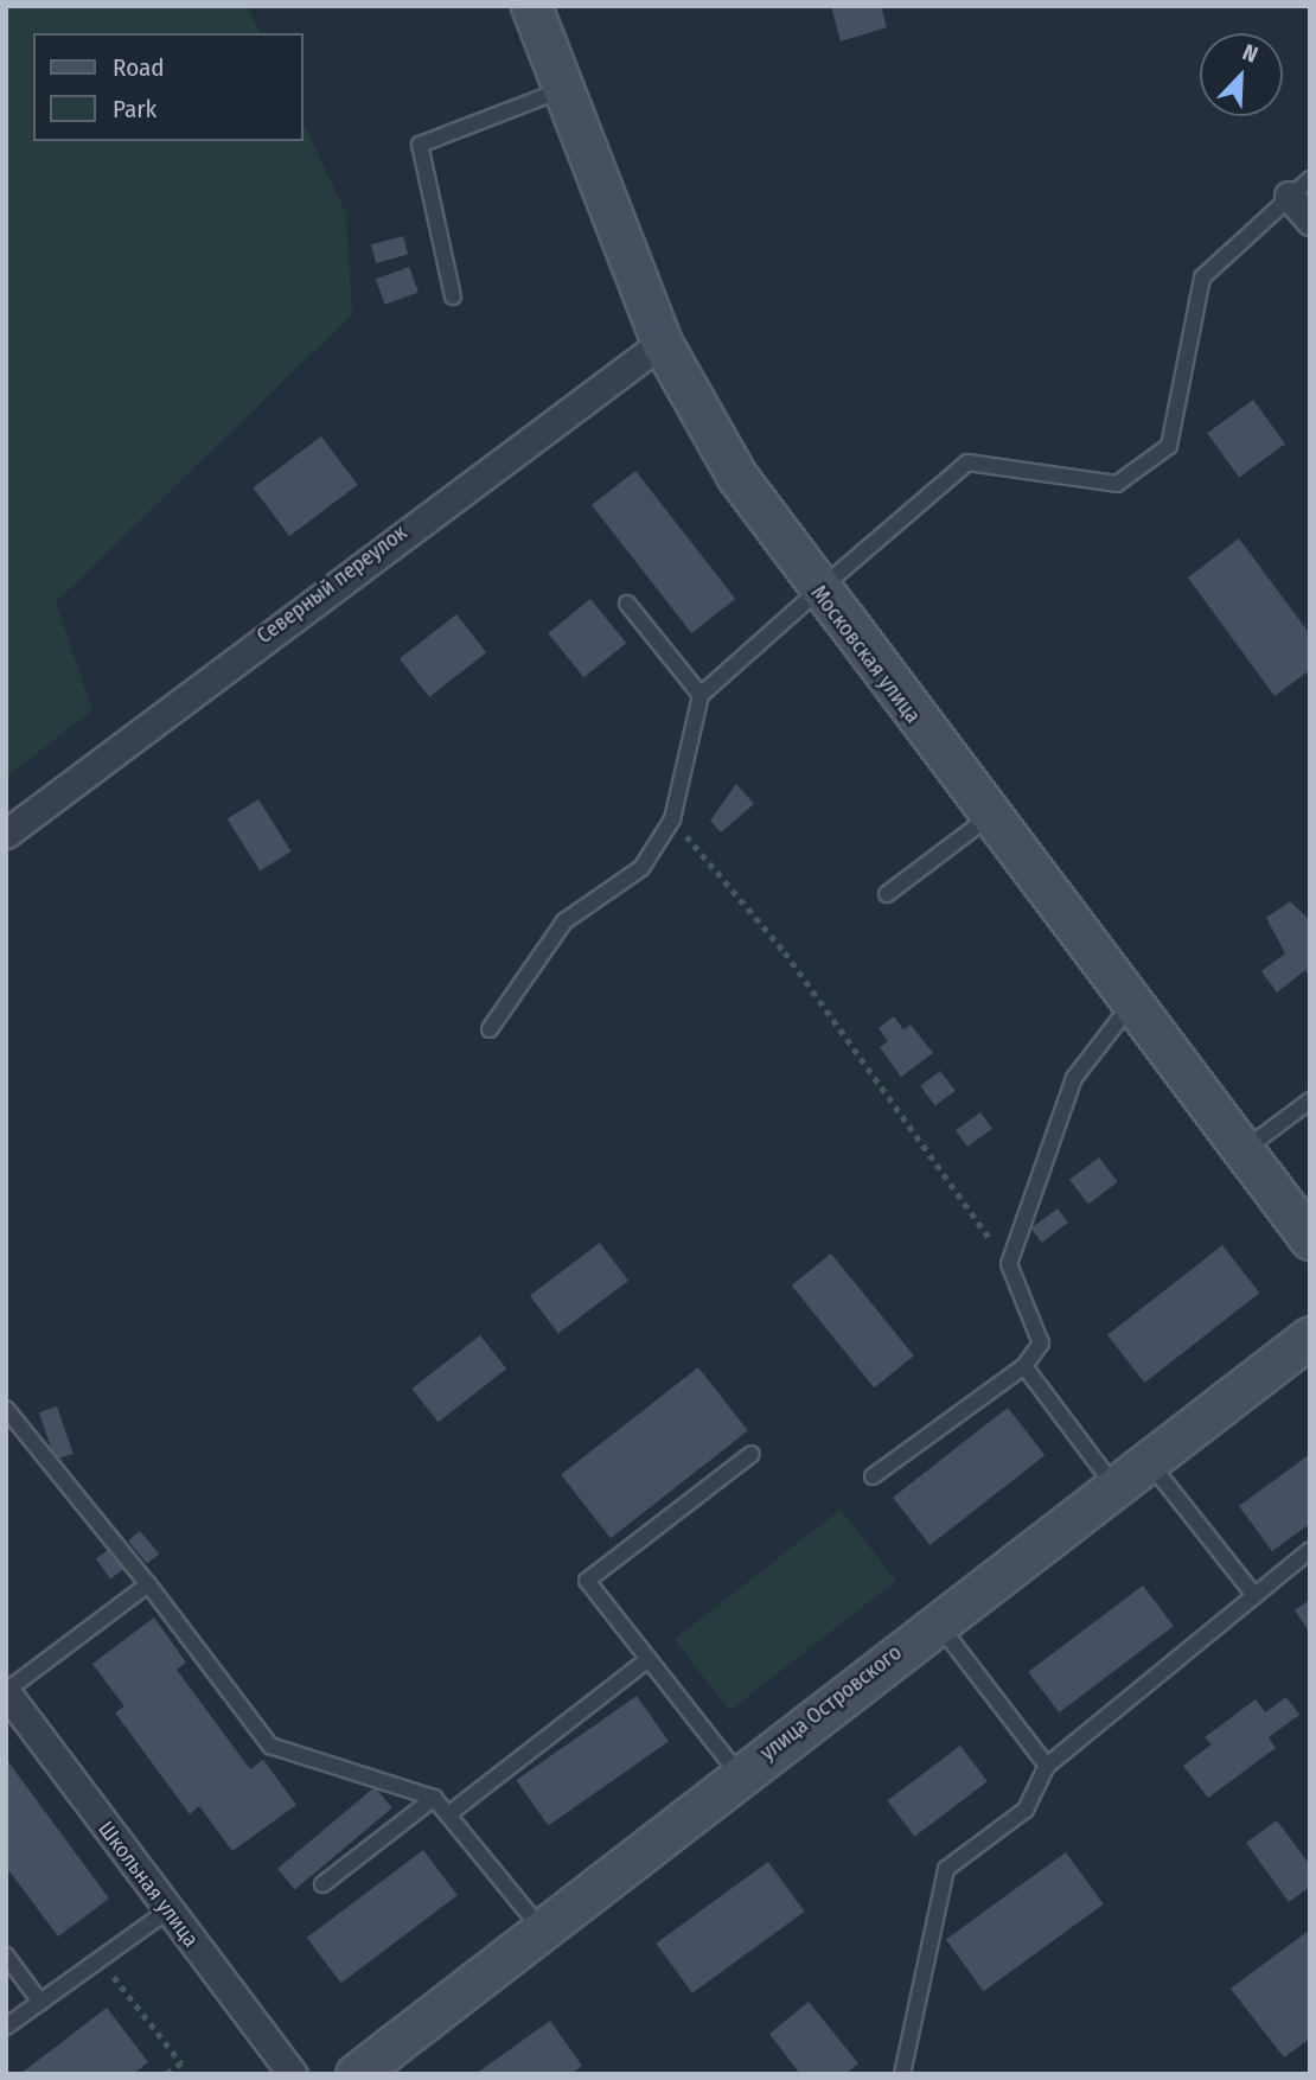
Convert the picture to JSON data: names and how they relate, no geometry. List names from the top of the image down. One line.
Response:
{"streets":{"main road":["Московская улица","улица Островского"],"street":["Северный переулок","Школьная улица"]},"crossings":[["Северный переулок","Московская улица"]],"legend":["Road","Park"],"north":"top right"}
